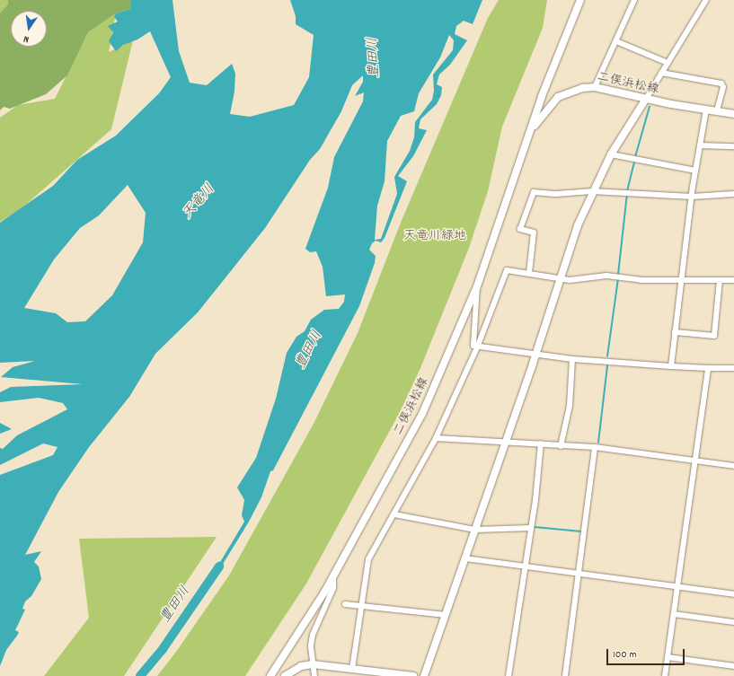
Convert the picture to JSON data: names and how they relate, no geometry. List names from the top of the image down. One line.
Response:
{"streets":{"main road":["二俣浜松線"]},"water":["豊田川","天竜川"],"parks":["天竜川緑地"],"scale_bar":"100 m","north":"bottom"}
